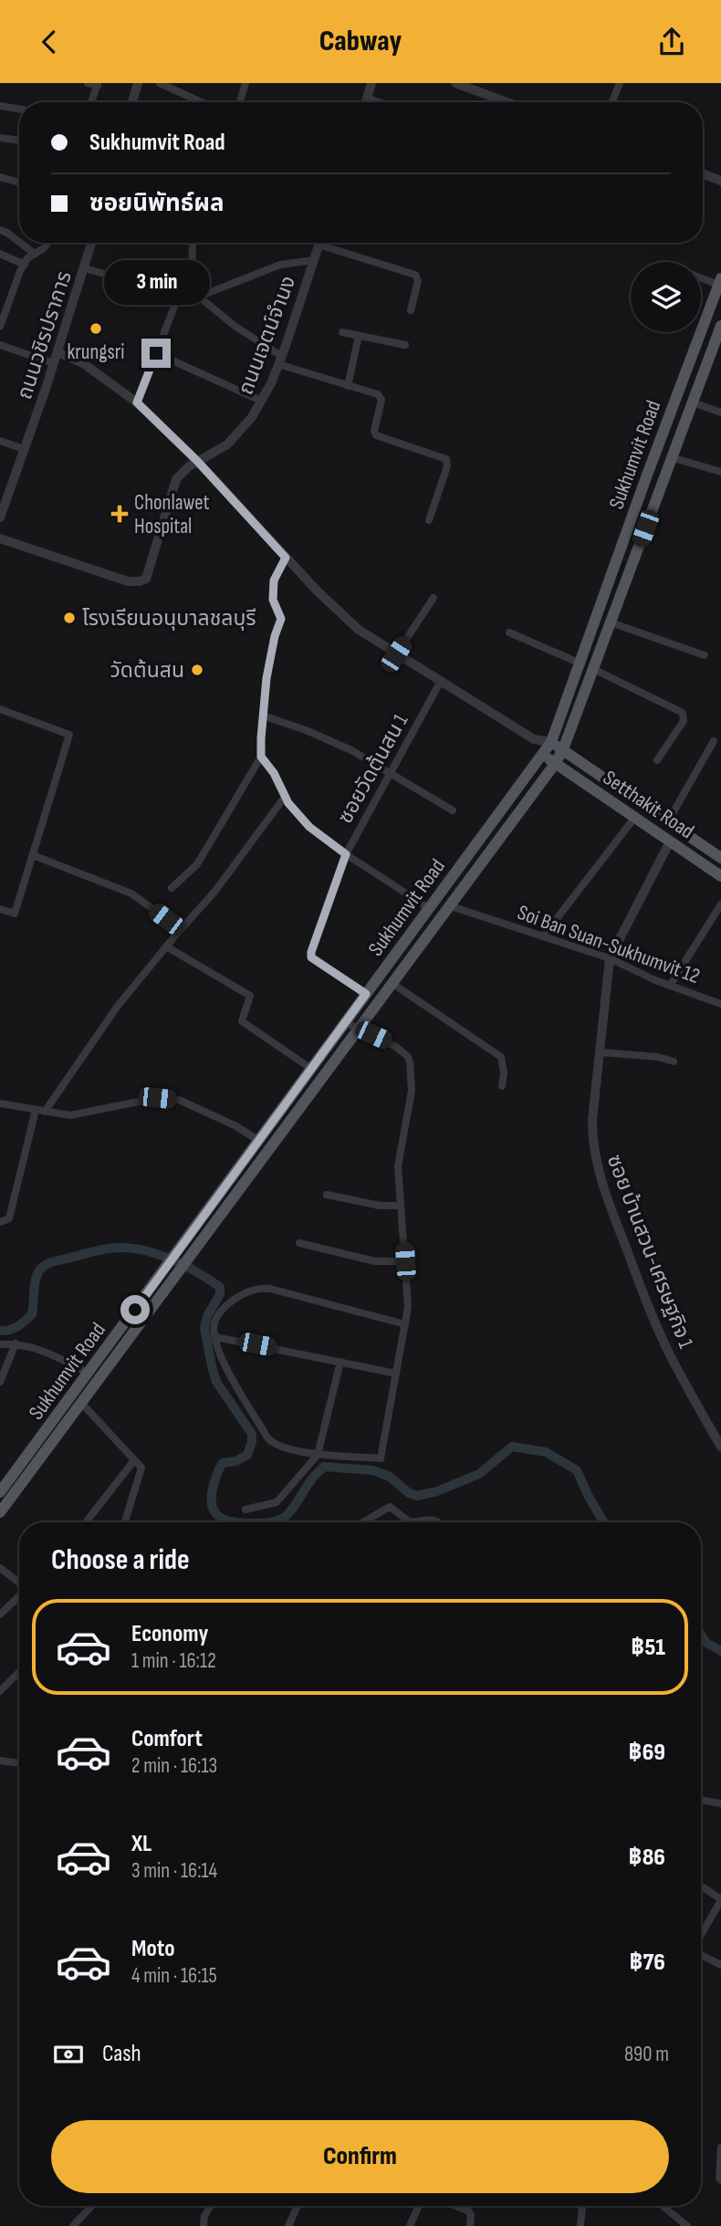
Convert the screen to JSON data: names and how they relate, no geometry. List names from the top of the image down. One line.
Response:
{"streets":{"main road":["Sukhumvit Road","Setthakit Road"],"street":["ถนนวชิรปราการ","ถนนเจตน์จำนง","ซอยวัดต้นสน 1","Soi Ban Suan-Sukhumvit 12","ซอย บ้านสวน-เศรษฐกิจ 1"]},"crossings":[["Sukhumvit Road","ซอยวัดต้นสน 1"],["Sukhumvit Road","Setthakit Road"],["Sukhumvit Road","Soi Ban Suan-Sukhumvit 12"],["Setthakit Road","ซอย บ้านสวน-เศรษฐกิจ 1"],["Soi Ban Suan-Sukhumvit 12","ซอย บ้านสวน-เศรษฐกิจ 1"]],"places":{"other":["krungsri","โรงเรียนอนุบาลชลบุรี","วัดต้นสน"],"health":["Chonlawet Hospital"]},"page":{"header":"Cabway","banner":["Sukhumvit Road","ซอยนิพัทธ์ผล"],"bubble":"3 min","heading":"Choose a ride","list":[{"name":"Economy","note":"1 min · 16:12","value":"฿51"},{"name":"Comfort","note":"2 min · 16:13","value":"฿69"},{"name":"XL","note":"3 min · 16:14","value":"฿86"},{"name":"Moto","note":"4 min · 16:15","value":"฿76"}],"pay":["Cash","890 m"],"buttons":"Confirm"}}
